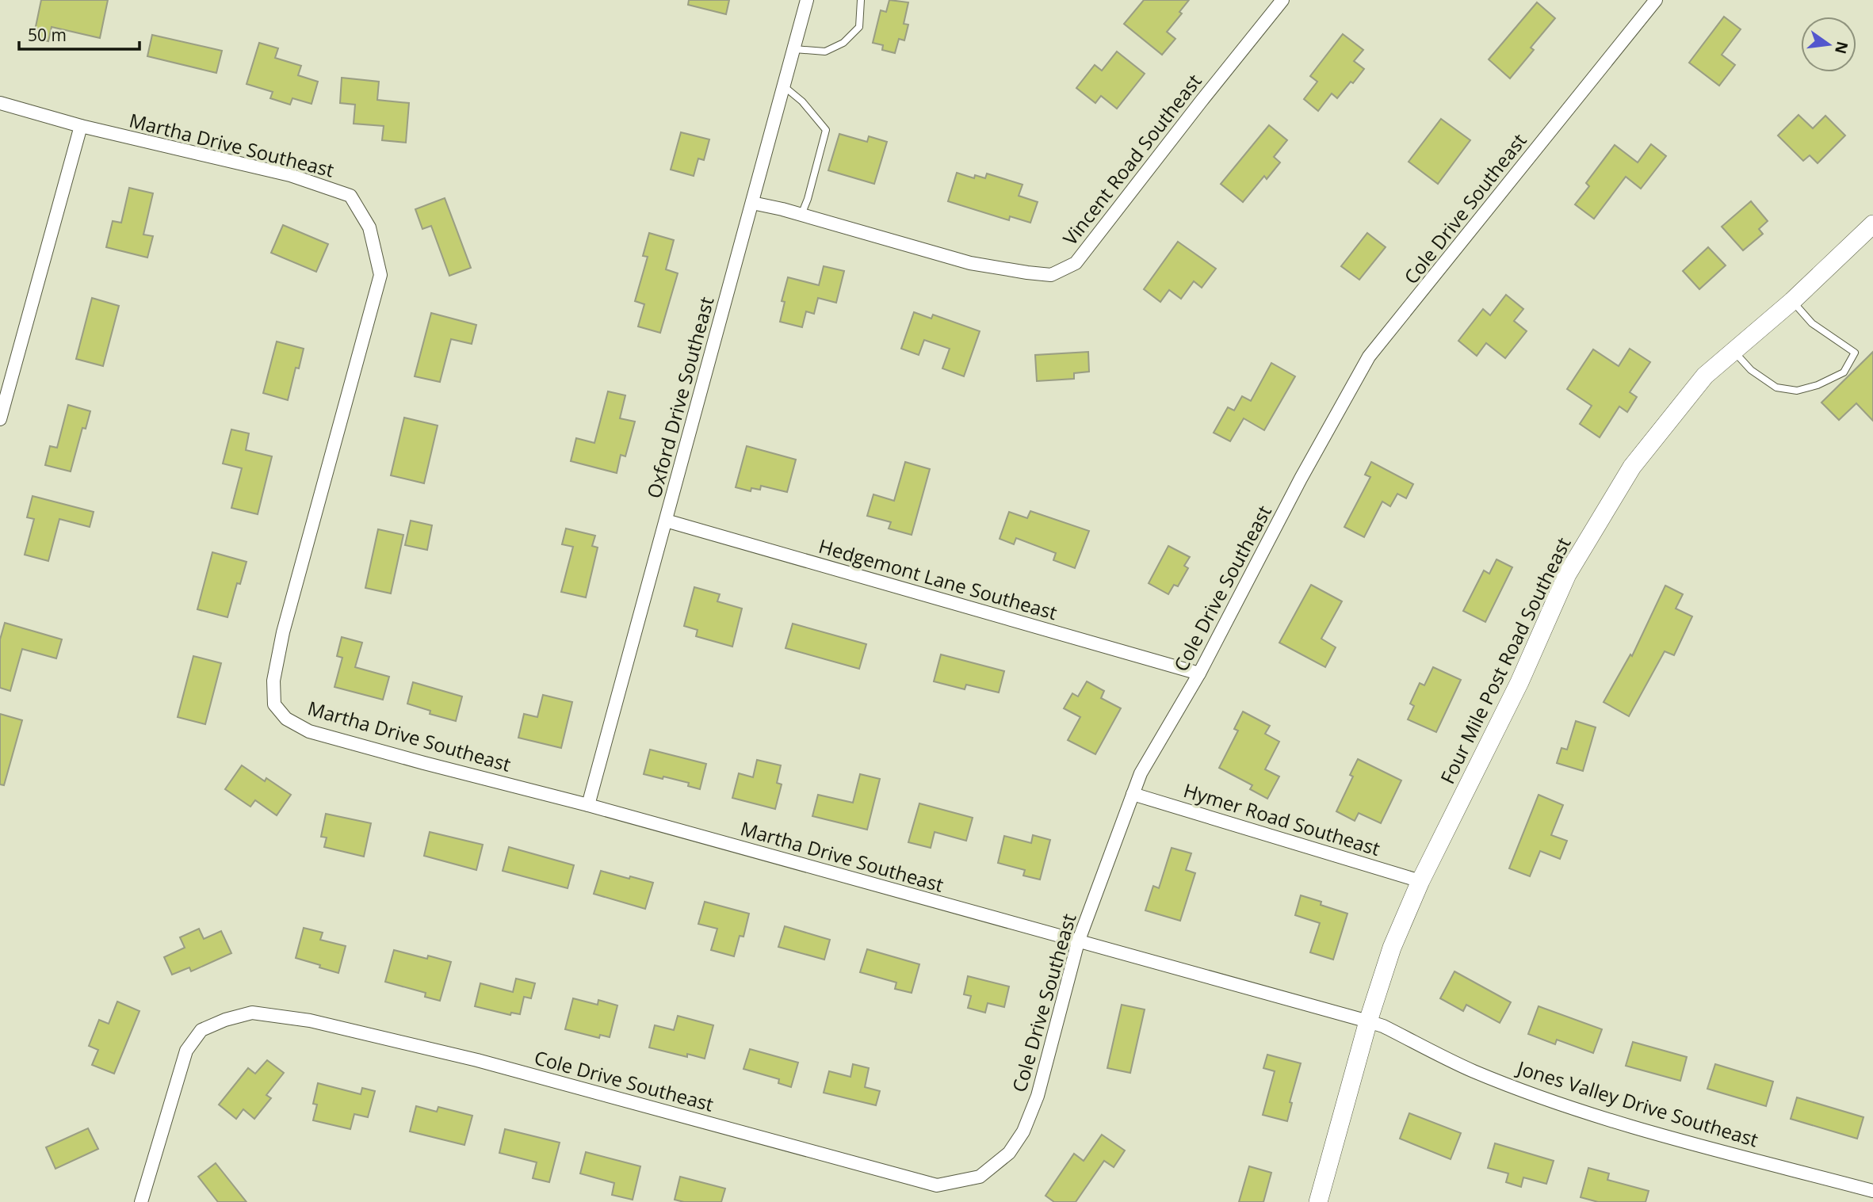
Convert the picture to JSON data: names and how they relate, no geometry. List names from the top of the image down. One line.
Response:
{"streets":{"main road":["Four Mile Post Road Southeast"],"street":["Martha Drive Southeast","Vincent Road Southeast","Cole Drive Southeast","Oxford Drive Southeast","Hedgemont Lane Southeast","Hymer Road Southeast","Jones Valley Drive Southeast"]},"crossings":[["Martha Drive Southeast","Cole Drive Southeast"],["Martha Drive Southeast","Oxford Drive Southeast"],["Martha Drive Southeast","Four Mile Post Road Southeast"],["Martha Drive Southeast","Jones Valley Drive Southeast"],["Vincent Road Southeast","Oxford Drive Southeast"],["Cole Drive Southeast","Hedgemont Lane Southeast"],["Cole Drive Southeast","Hymer Road Southeast"],["Oxford Drive Southeast","Hedgemont Lane Southeast"],["Four Mile Post Road Southeast","Hymer Road Southeast"],["Four Mile Post Road Southeast","Jones Valley Drive Southeast"]],"scale_bar":"50 m","north":"right"}
